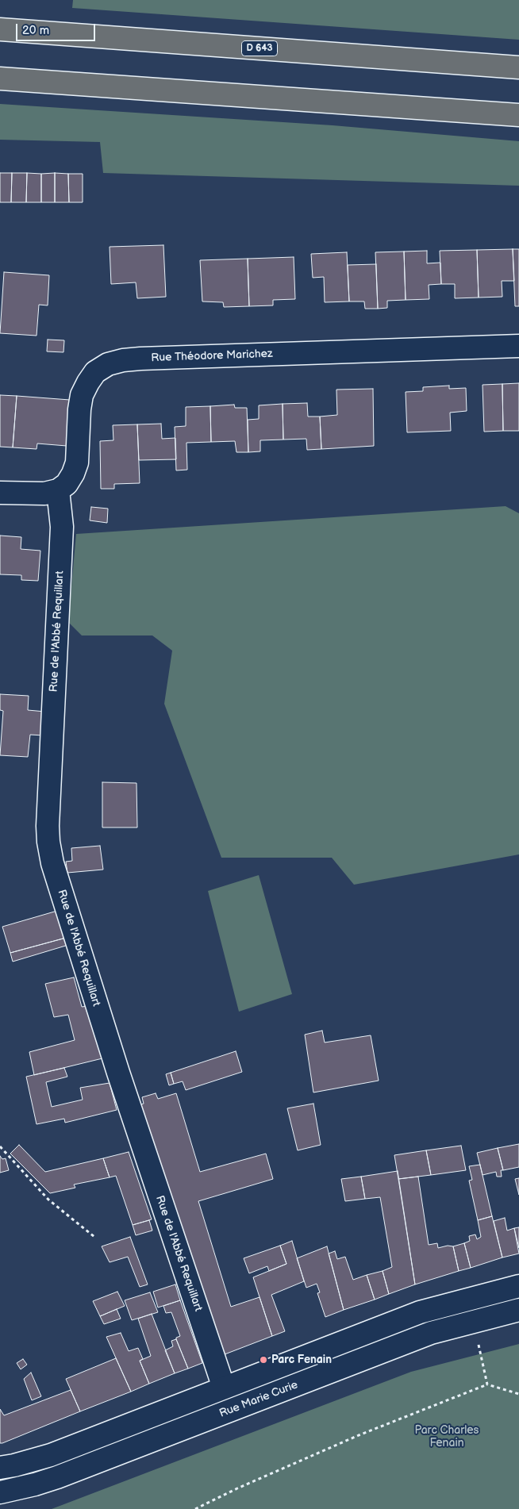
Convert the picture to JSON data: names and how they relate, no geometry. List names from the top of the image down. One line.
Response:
{"streets":{"highway":["D 643"],"street":["Rue Théodore Marichez","Rue de l'Abbé Requillart","Rue Marie Curie"]},"crossings":[["Rue Théodore Marichez","Rue de l'Abbé Requillart"]],"parks":["Parc Charles Fenain"],"places":["Parc Fenain"],"scale_bar":"20 m"}
